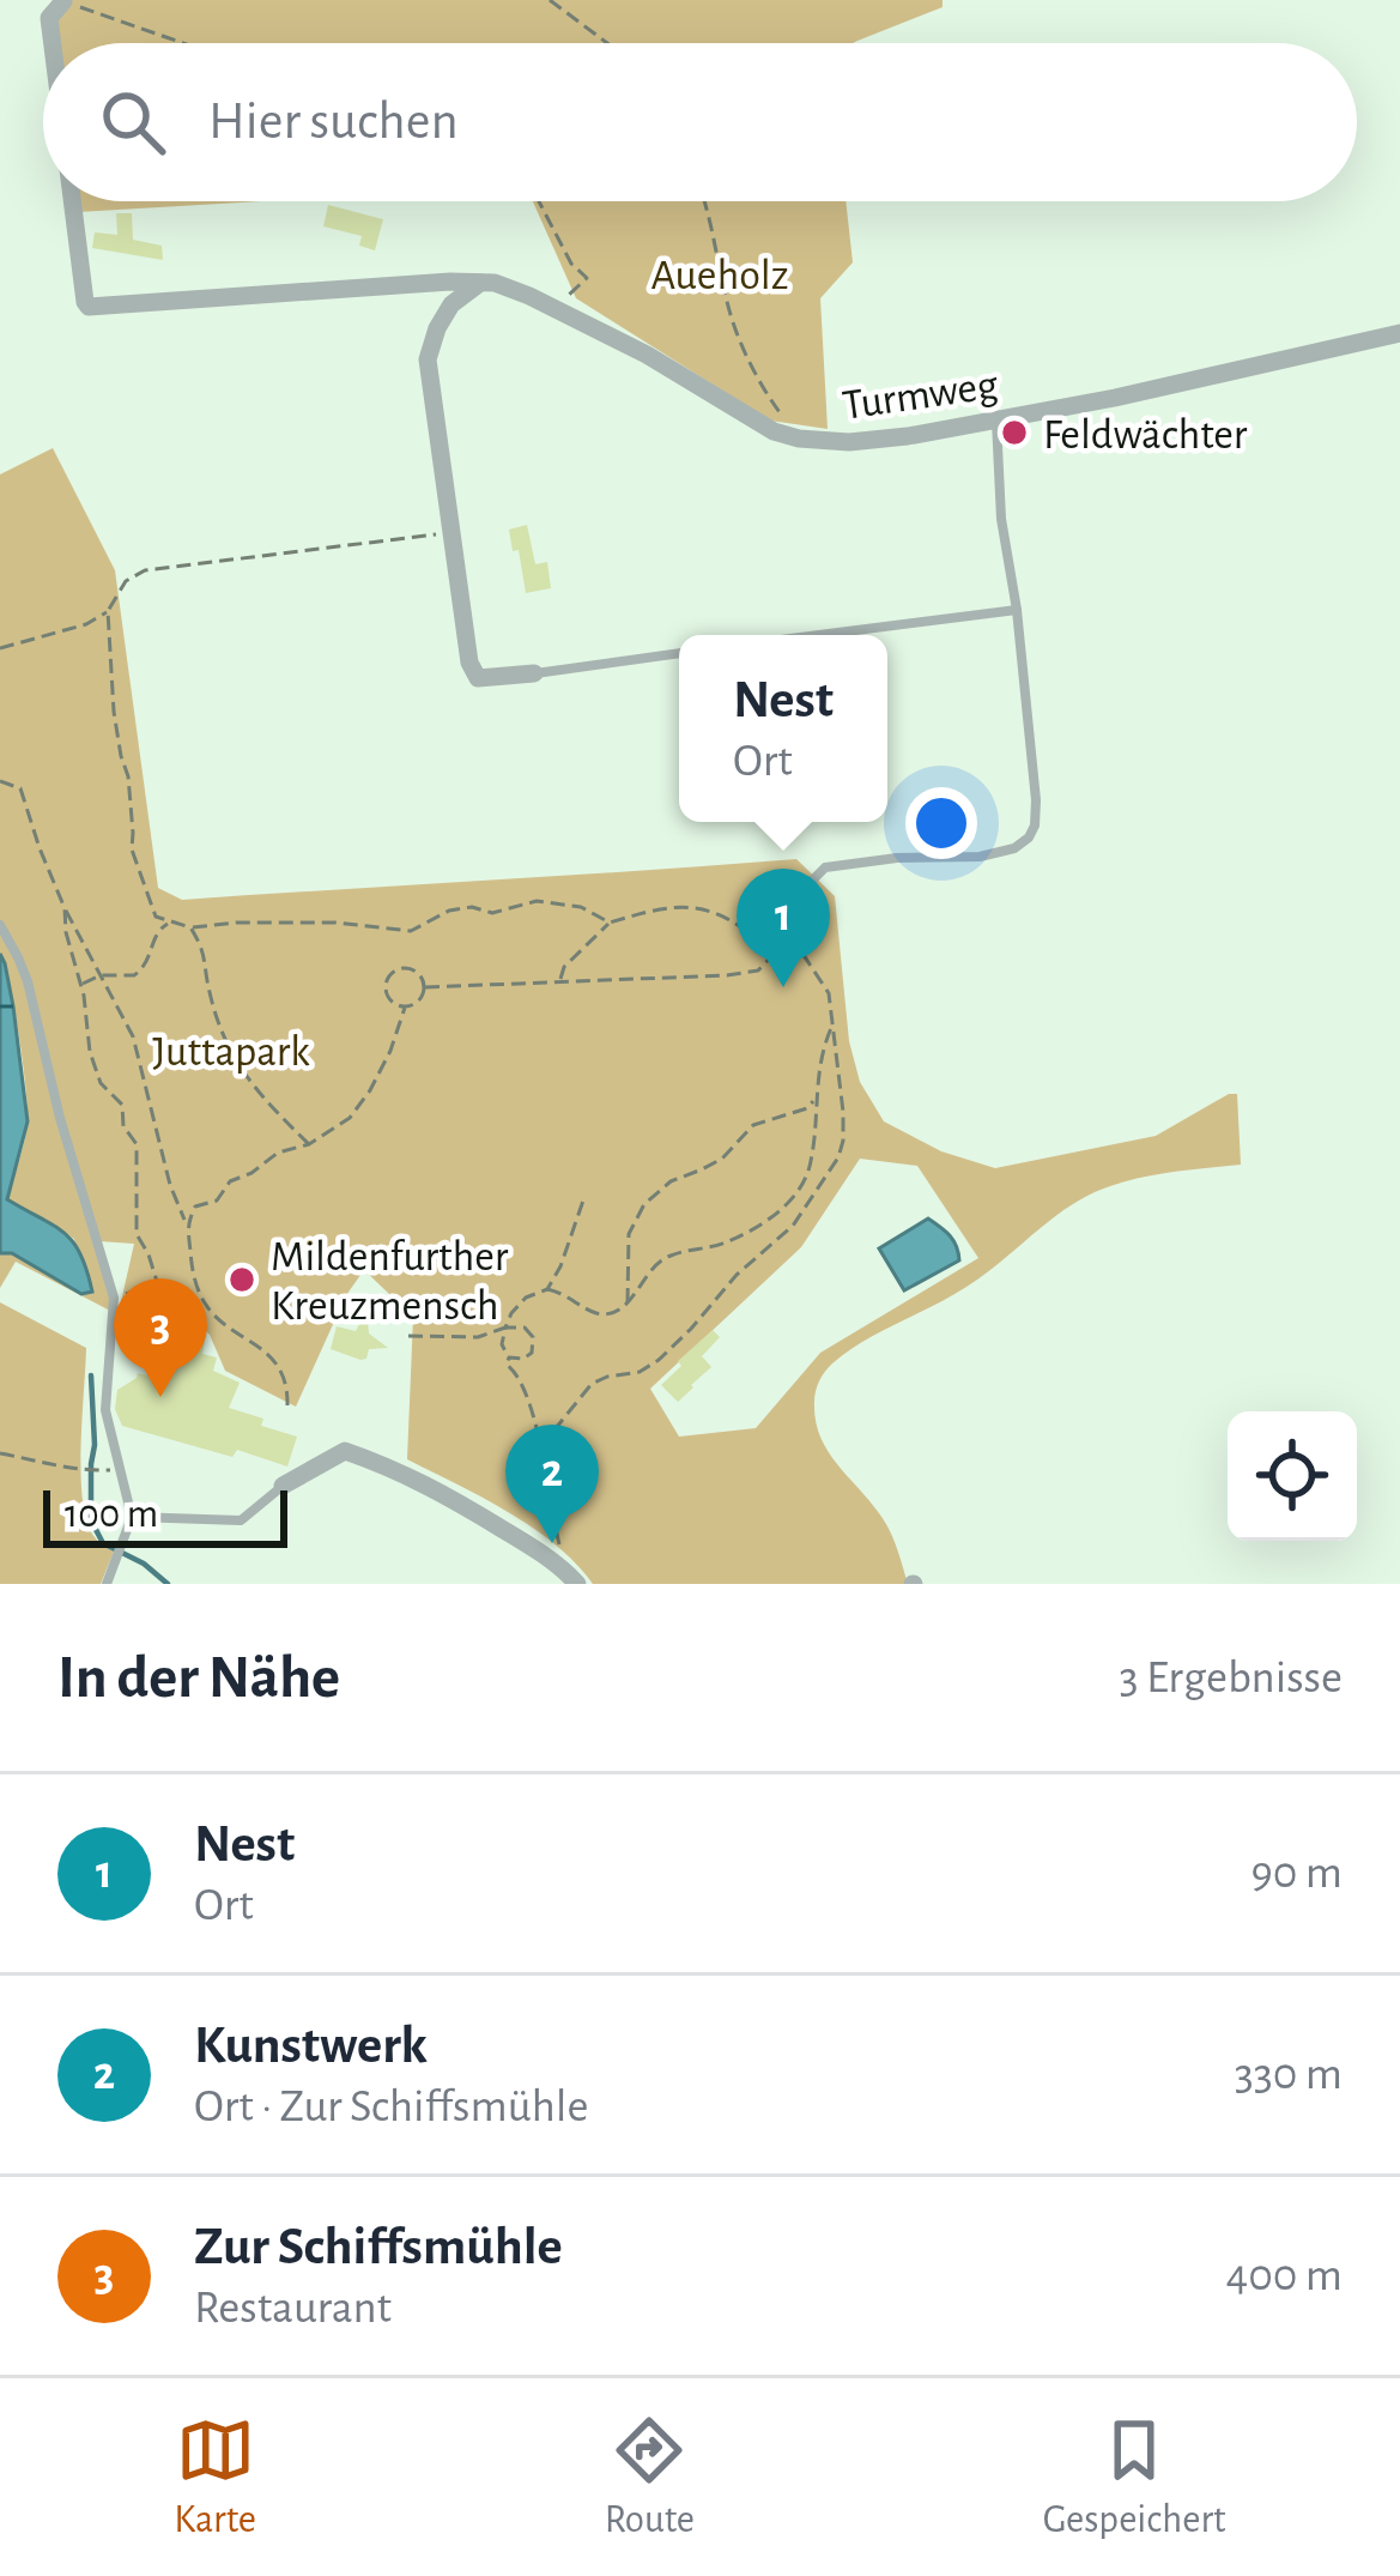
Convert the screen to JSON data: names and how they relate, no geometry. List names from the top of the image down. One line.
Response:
{"streets":{"street":["Turmweg"]},"parks":["Aueholz","Juttapark"],"places":["Feldwächter","Mildenfurther Kreuzmensch"],"scale_bar":"100 m","page":{"search":"Hier suchen","popup":["Nest","Ort"],"pins":["1","3","2"],"scale":"100 m","heading":["In der Nähe","3 Ergebnisse"],"list":[{"mark":"1","name":"Nest","note":"Ort","value":"90 m"},{"mark":"2","name":"Kunstwerk","note":"Ort · Zur Schiffsmühle","value":"330 m"},{"mark":"3","name":"Zur Schiffsmühle","note":"Restaurant","value":"400 m"}],"nav":["Karte","Route","Gespeichert"]}}
